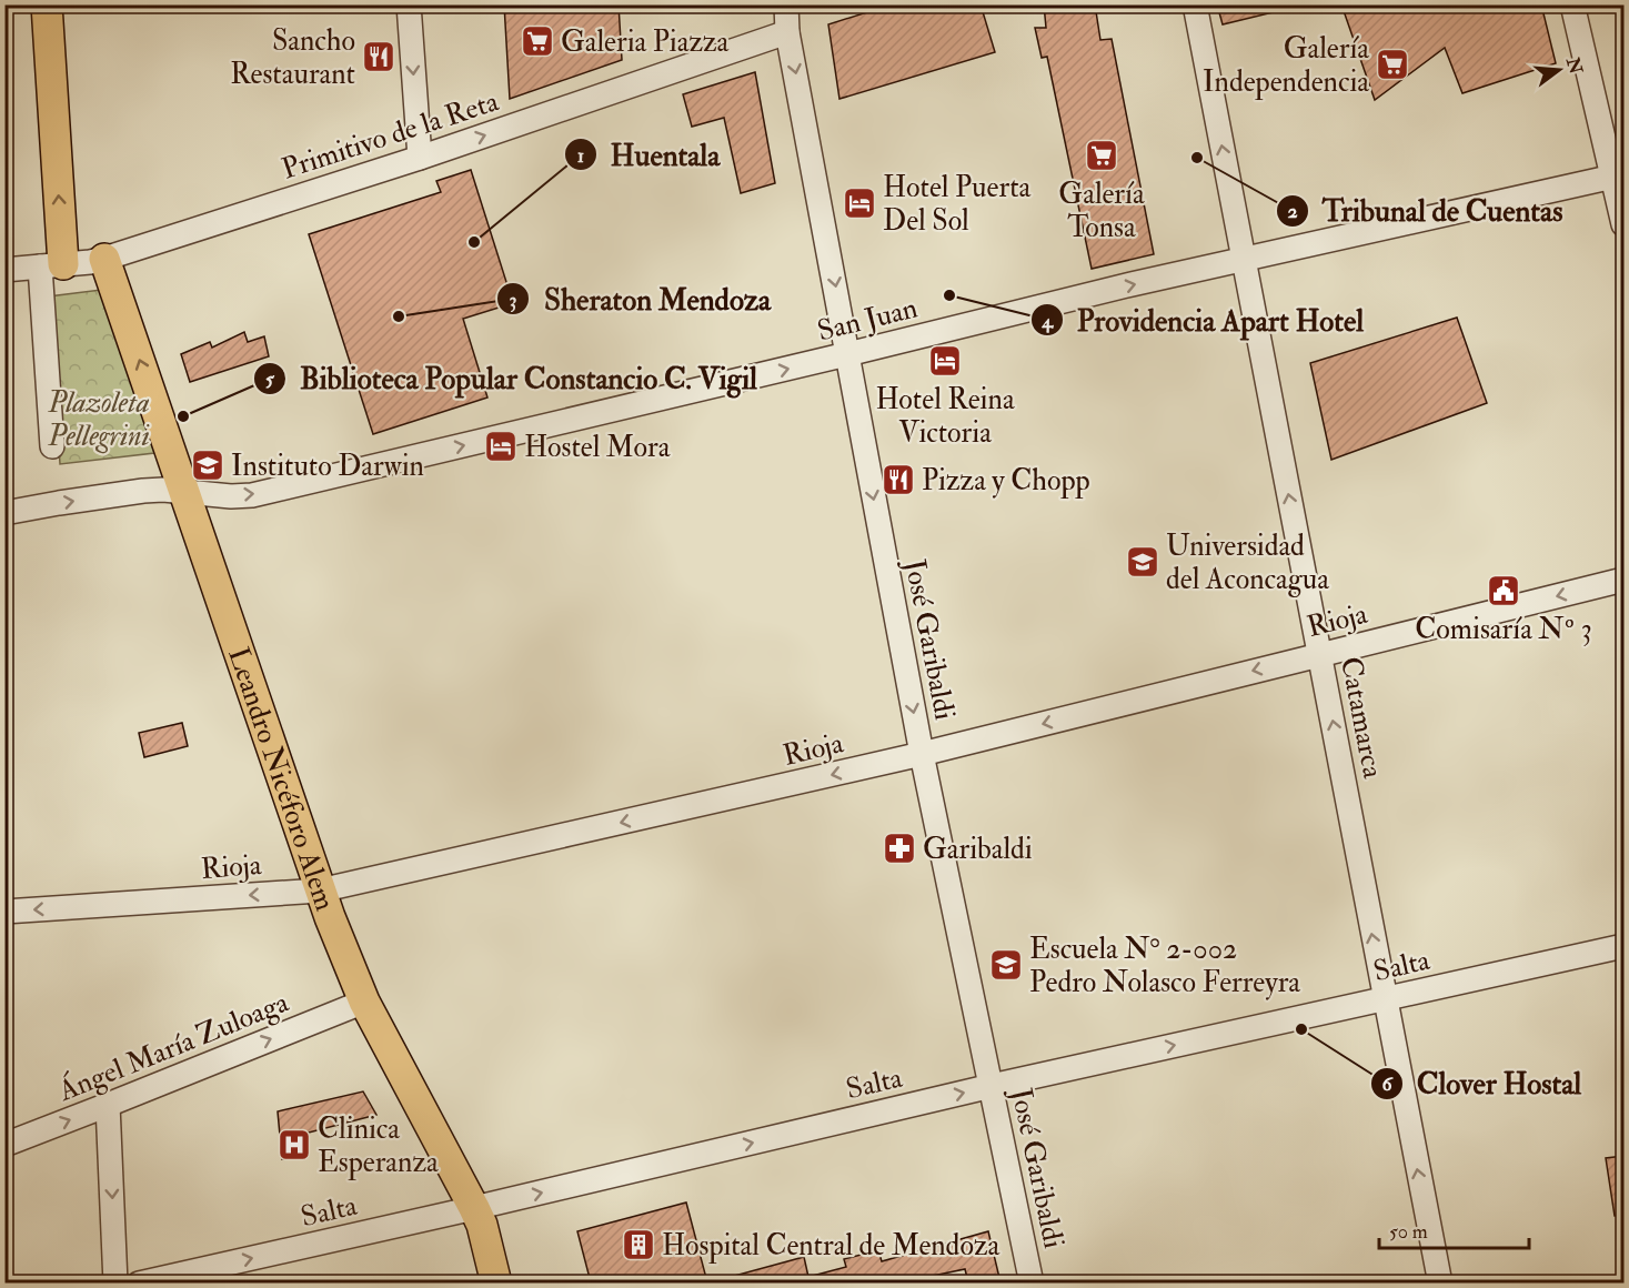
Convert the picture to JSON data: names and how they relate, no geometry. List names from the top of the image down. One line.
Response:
{"streets":{"main road":["Leandro Nicéforo Alem"],"street":["Primitivo de la Reta","San Juan","Rioja","José Garibaldi","Catamarca","Salta","Ángel María Zuloaga"]},"crossings":[["Primitivo de la Reta","José Garibaldi"],["Primitivo de la Reta","Leandro Nicéforo Alem"],["San Juan","José Garibaldi"],["San Juan","Catamarca"],["San Juan","Leandro Nicéforo Alem"],["Rioja","José Garibaldi"],["Rioja","Catamarca"],["Rioja","Leandro Nicéforo Alem"],["José Garibaldi","Salta"],["Catamarca","Salta"],["Leandro Nicéforo Alem","Salta"],["Leandro Nicéforo Alem","Ángel María Zuloaga"]],"one_way":["Primitivo de la Reta","San Juan","Rioja","José Garibaldi","Catamarca","Salta","Ángel María Zuloaga"],"parks":["Plazoleta Pellegrini"],"places":{"supermarket":["Galeria Piazza","Galería Independencia","Galería Tonsa"],"restaurant":["Sancho Restaurant","Pizza y Chopp"],"other":["Tribunal de Cuentas","Huentala","Providencia Apart Hotel","Sheraton Mendoza","Biblioteca Popular Constancio C. Vigil","Clover Hostal"],"hotel":["Hotel Puerta Del Sol","Hotel Reina Victoria","Hostel Mora"],"school or university":["Instituto Darwin","Universidad del Aconcagua","Escuela N° 2-002 Pedro Nolasco Ferreyra"],"public building":["Comisaría Nº 3"],"pharmacy":["Garibaldi"],"hospital":["Clinica Esperanza"],"building":["Hospital Central de Mendoza"]},"scale_bar":"50 m","north":"right"}
